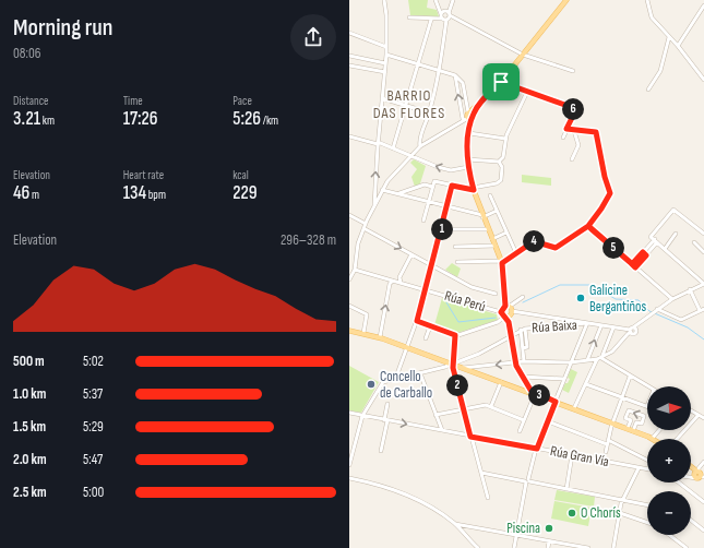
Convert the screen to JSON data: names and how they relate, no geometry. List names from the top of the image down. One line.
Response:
{"streets":{"street":["Rúa Perú","Rúa Baixa","Rúa Gran Vía"]},"crossings":[["Rúa Baixa","Rúa Gran Vía"]],"districts":["BARRIO DAS FLORES"],"places":["Galicine Bergantiños","Concello de Carballo","O Chorís","Piscina"],"north":"right","page":{"heading":["Morning run","08:06"],"stats":[["Distance","3.21 km"],["Time","17:26"],["Pace","5:26 /km"],["Elevation","46 m"],["Heart rate","134 bpm"],["kcal","229"]],"pins":["6","1","4","5","2","3"],"chart":["Elevation","296–328 m"],"list":[{"name":"500 m","note":"5:02"},{"name":"1.0 km","note":"5:37"},{"name":"1.5 km","note":"5:29"},{"name":"2.0 km","note":"5:47"},{"name":"2.5 km","note":"5:00"}],"map_buttons":["+","−"]}}
